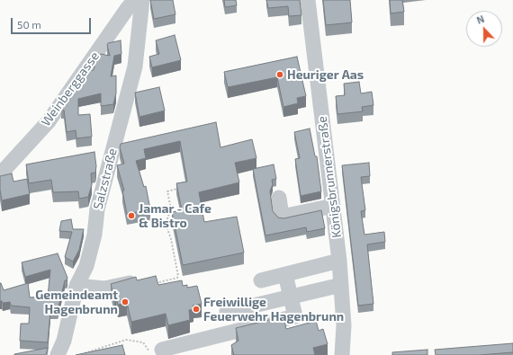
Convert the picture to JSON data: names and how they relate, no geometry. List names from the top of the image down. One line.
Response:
{"streets":{"street":["Weinberggasse","Königsbrunnerstraße","Salzstraße"]},"places":["Heuriger Aas","Jamar - Cafe & Bistro","Gemeindeamt Hagenbrunn","Freiwillige Feuerwehr Hagenbrunn"],"scale_bar":"50 m","north":"top"}
